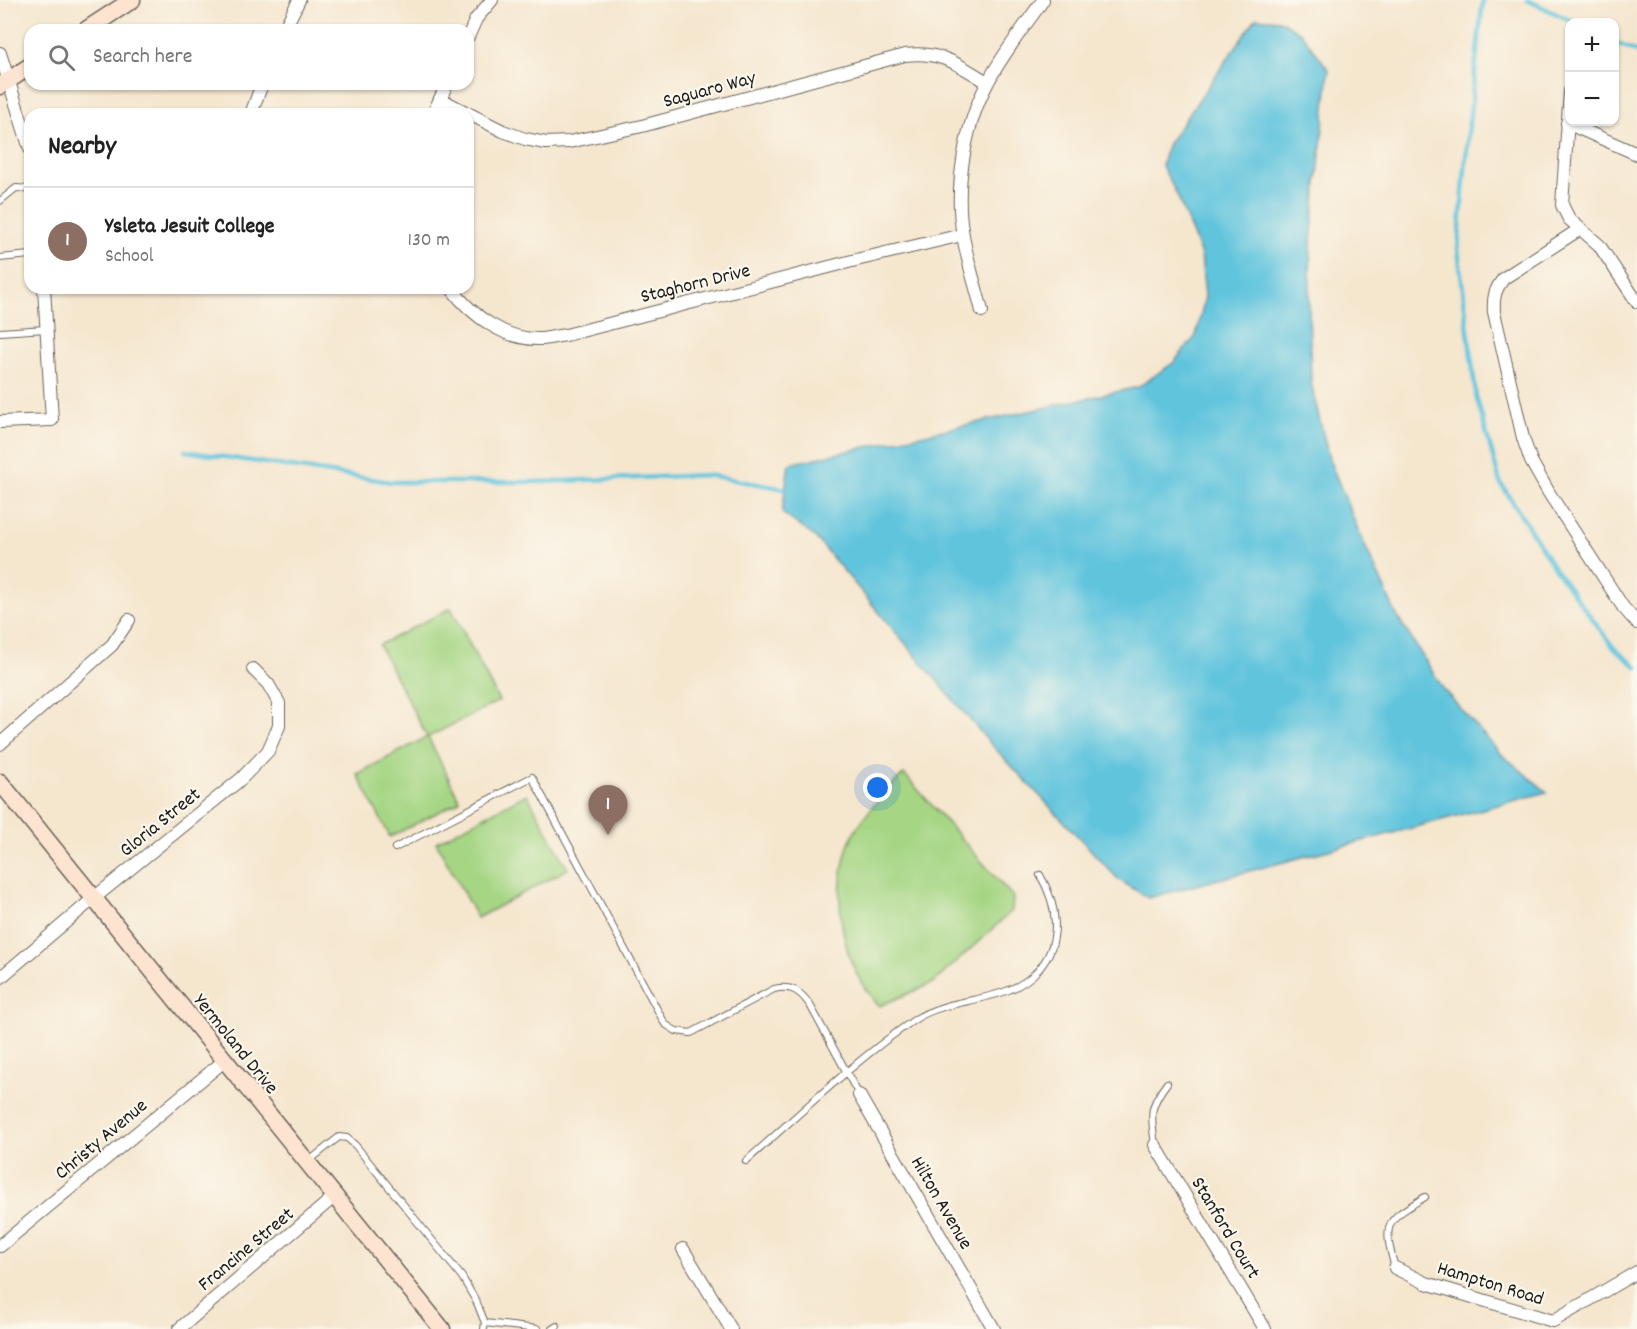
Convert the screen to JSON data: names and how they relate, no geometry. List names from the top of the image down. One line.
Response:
{"streets":{"street":["Saguaro Way","Staghorn Drive","Gloria Street","Yermoland Drive","Christy Avenue","Hilton Avenue","Stanford Court","Francine Street","Hampton Road"]},"crossings":[["Gloria Street","Yermoland Drive"],["Yermoland Drive","Christy Avenue"],["Yermoland Drive","Francine Street"]],"page":{"map_buttons":["+","−"],"search":"Search here","heading":"Nearby","list":[{"mark":"1","name":"Ysleta Jesuit College","note":"School","value":"130 m"}],"pins":"1"}}
